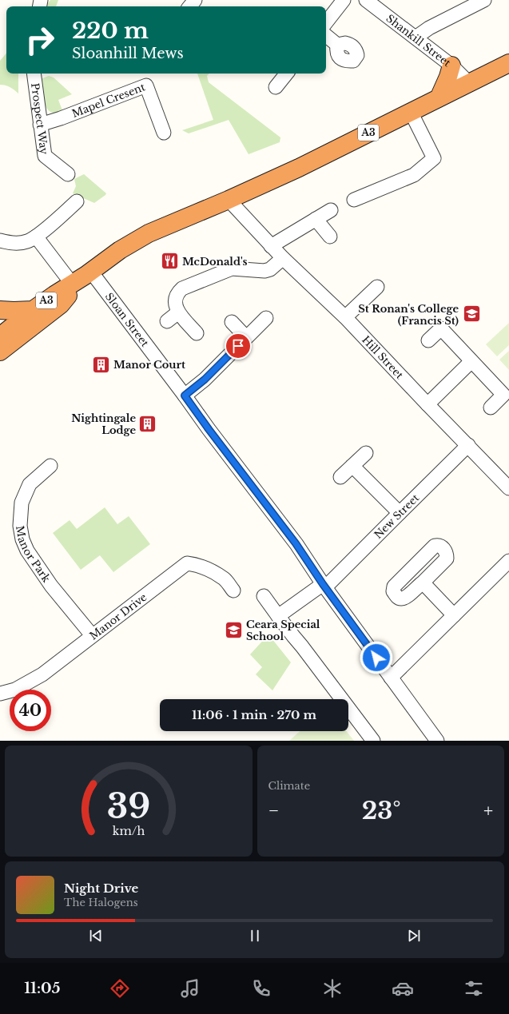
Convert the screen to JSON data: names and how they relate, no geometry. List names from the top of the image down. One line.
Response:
{"streets":{"highway":["A3"],"street":["Shankill Street","Mapel Cresent","Prospect Way","Sloan Street","Hill Street","New Street","Manor Park","Manor Drive"]},"crossings":[["Shankill Street","A3"],["Mapel Cresent","Prospect Way"],["A3","Sloan Street"],["A3","Hill Street"],["Sloan Street","New Street"],["Hill Street","New Street"],["Manor Park","Manor Drive"]],"places":{"restaurant":["McDonald's"],"school or university":["St Ronan's College (Francis St)","Ceara Special School"],"building":["Manor Court","Nightingale Lodge"]},"page":{"turn":["220 m","Sloanhill Mews"],"limit":"40","trip":"11:06 · 1 min · 270 m","tile":"Climate","heat":["−","23°","+"],"song":["Night Drive","The Halogens"],"tabs":"11:05","gauge":["39","km/h"]}}
